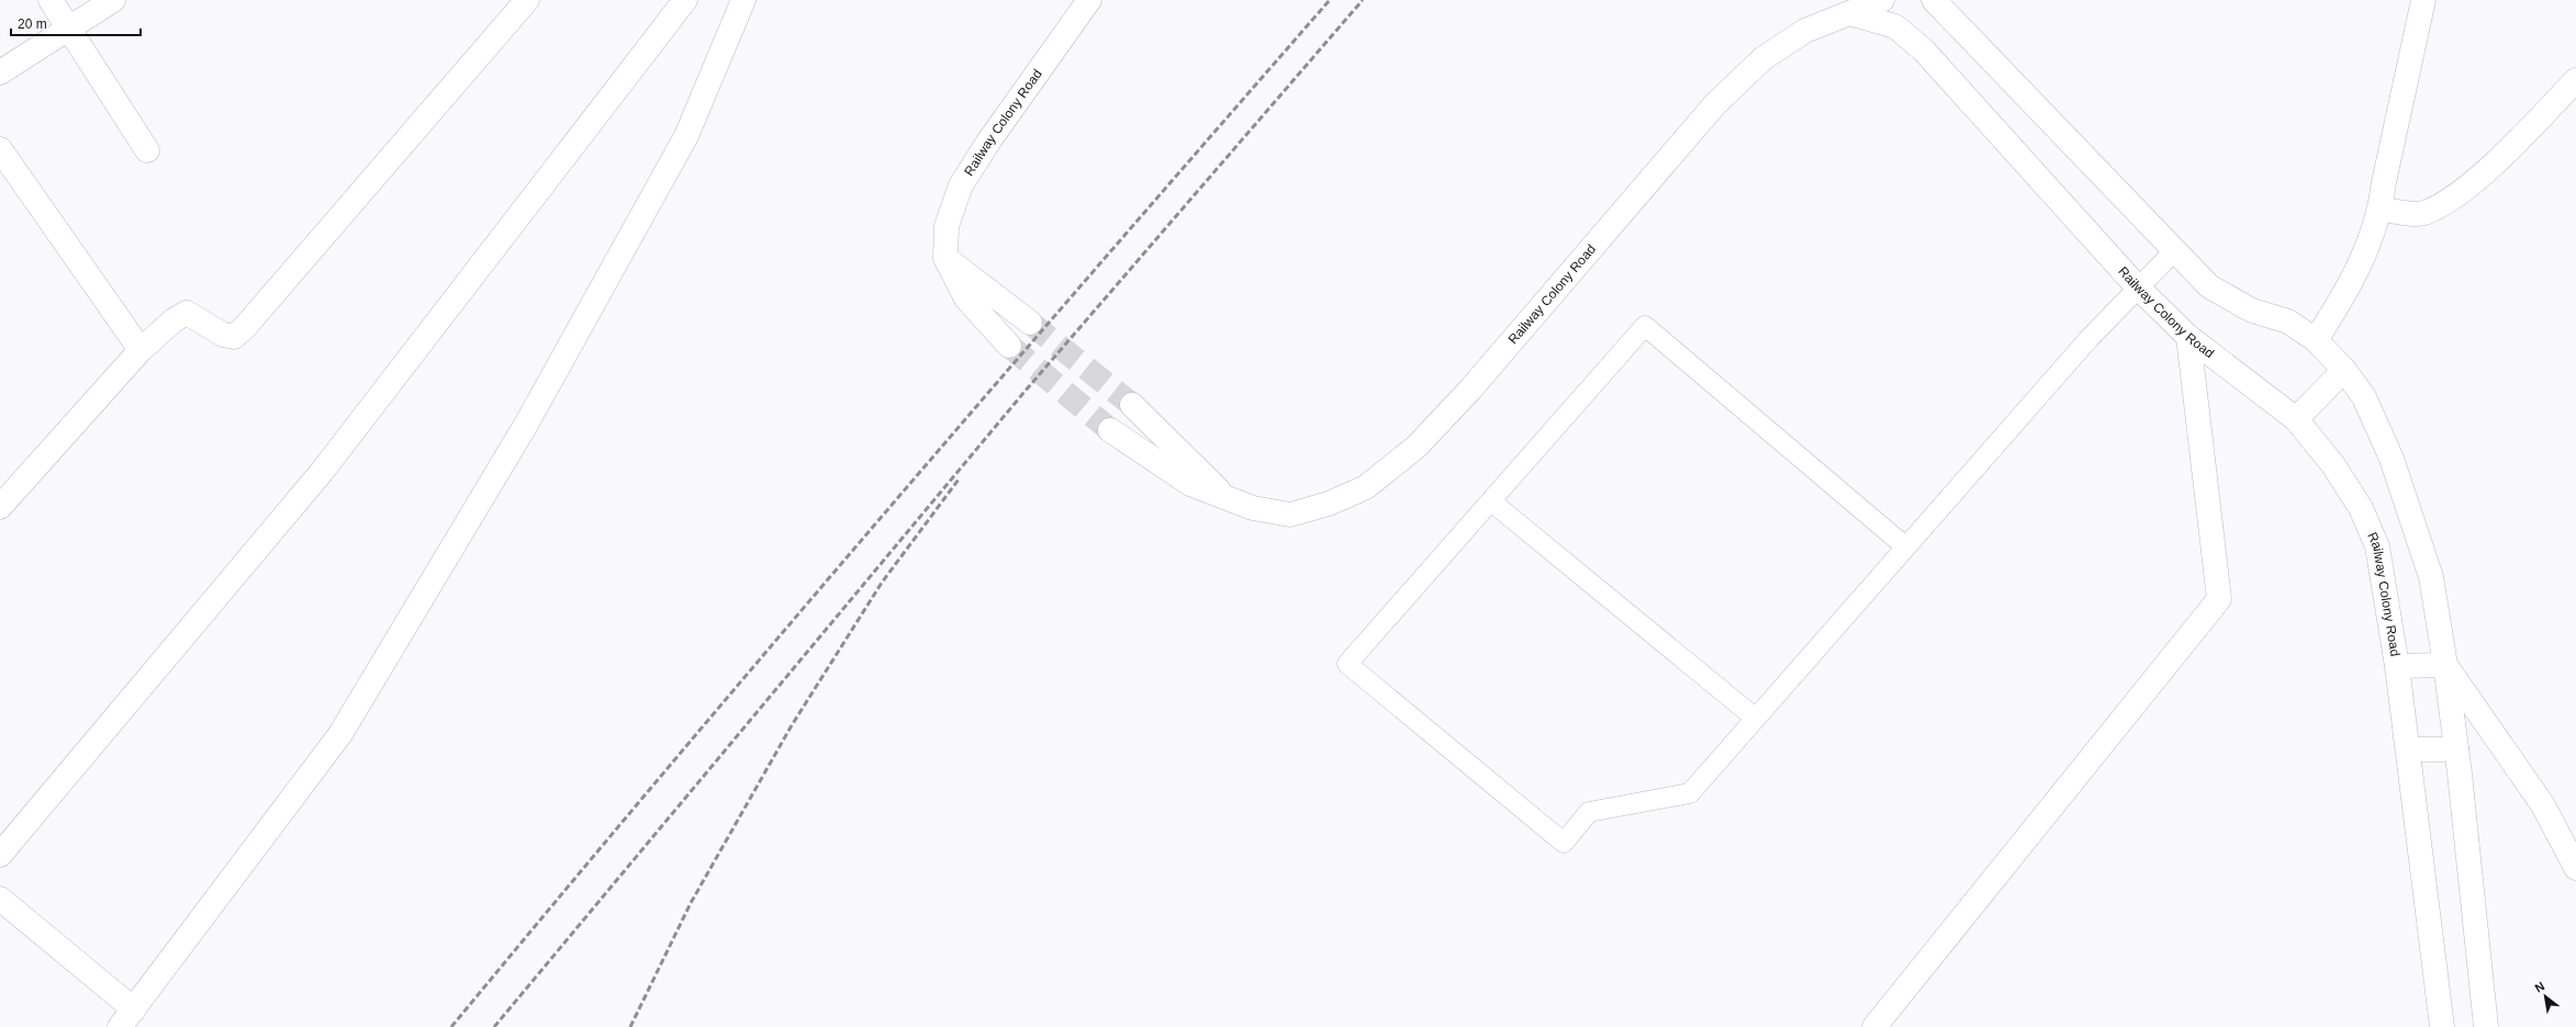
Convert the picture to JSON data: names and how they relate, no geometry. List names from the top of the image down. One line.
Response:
{"streets":{"street":["Railway Colony Road"]},"scale_bar":"20 m","north":"top left"}
